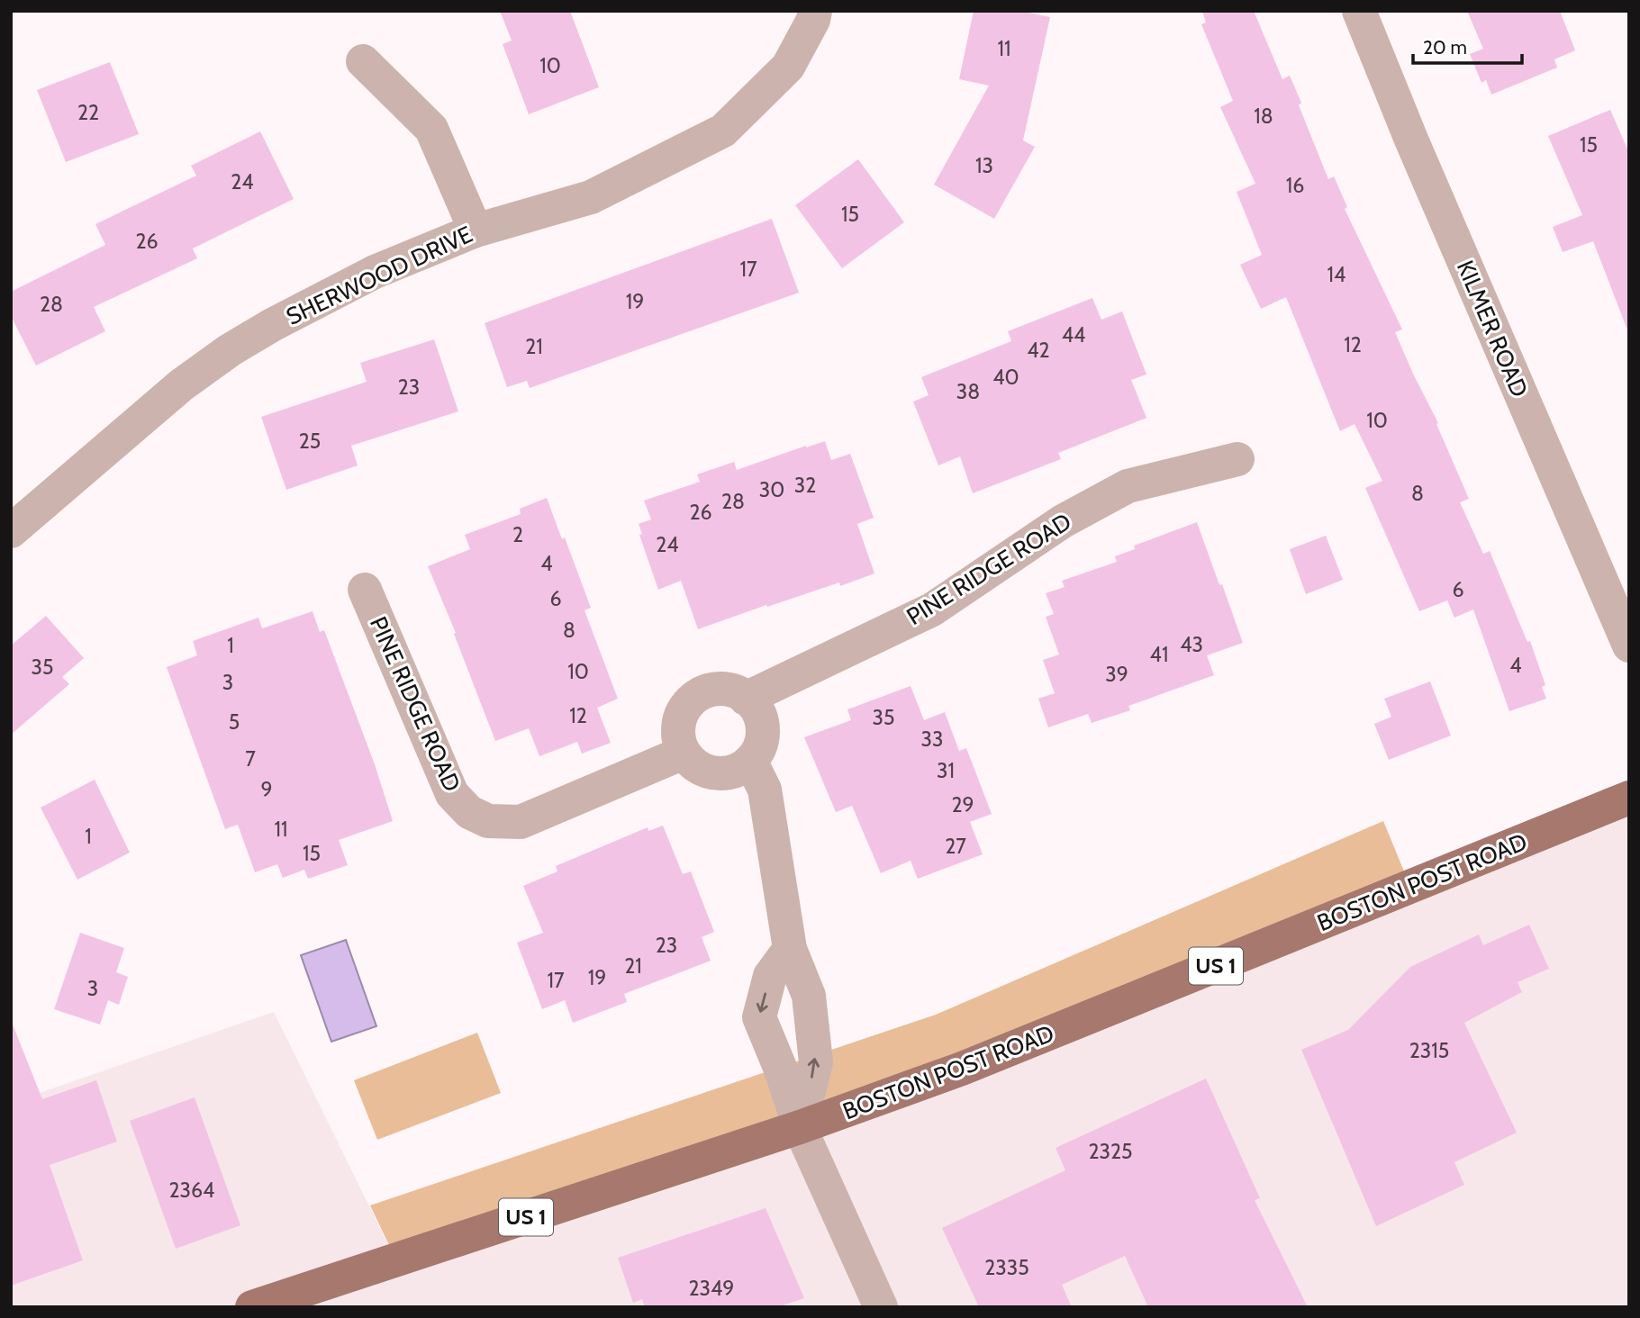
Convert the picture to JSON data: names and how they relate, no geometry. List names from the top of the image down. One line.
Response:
{"streets":{"main road":["BOSTON POST ROAD","US 1"],"street":["SHERWOOD DRIVE","KILMER ROAD","PINE RIDGE ROAD"]},"house_numbers":["11","10","22","18","15","13","24","16","15","26","17","14","19","28","44","12","21","42","40","23","38","10","25","32","30","8","28","26","2","24","4","6","6","8","43","1","41","4","35","10","39","3","12","35","5","33","7","31","9","29","11","1","27","15","23","21","19","17","3","2315","2325","2364","2335","2349"],"scale_bar":"20 m"}
